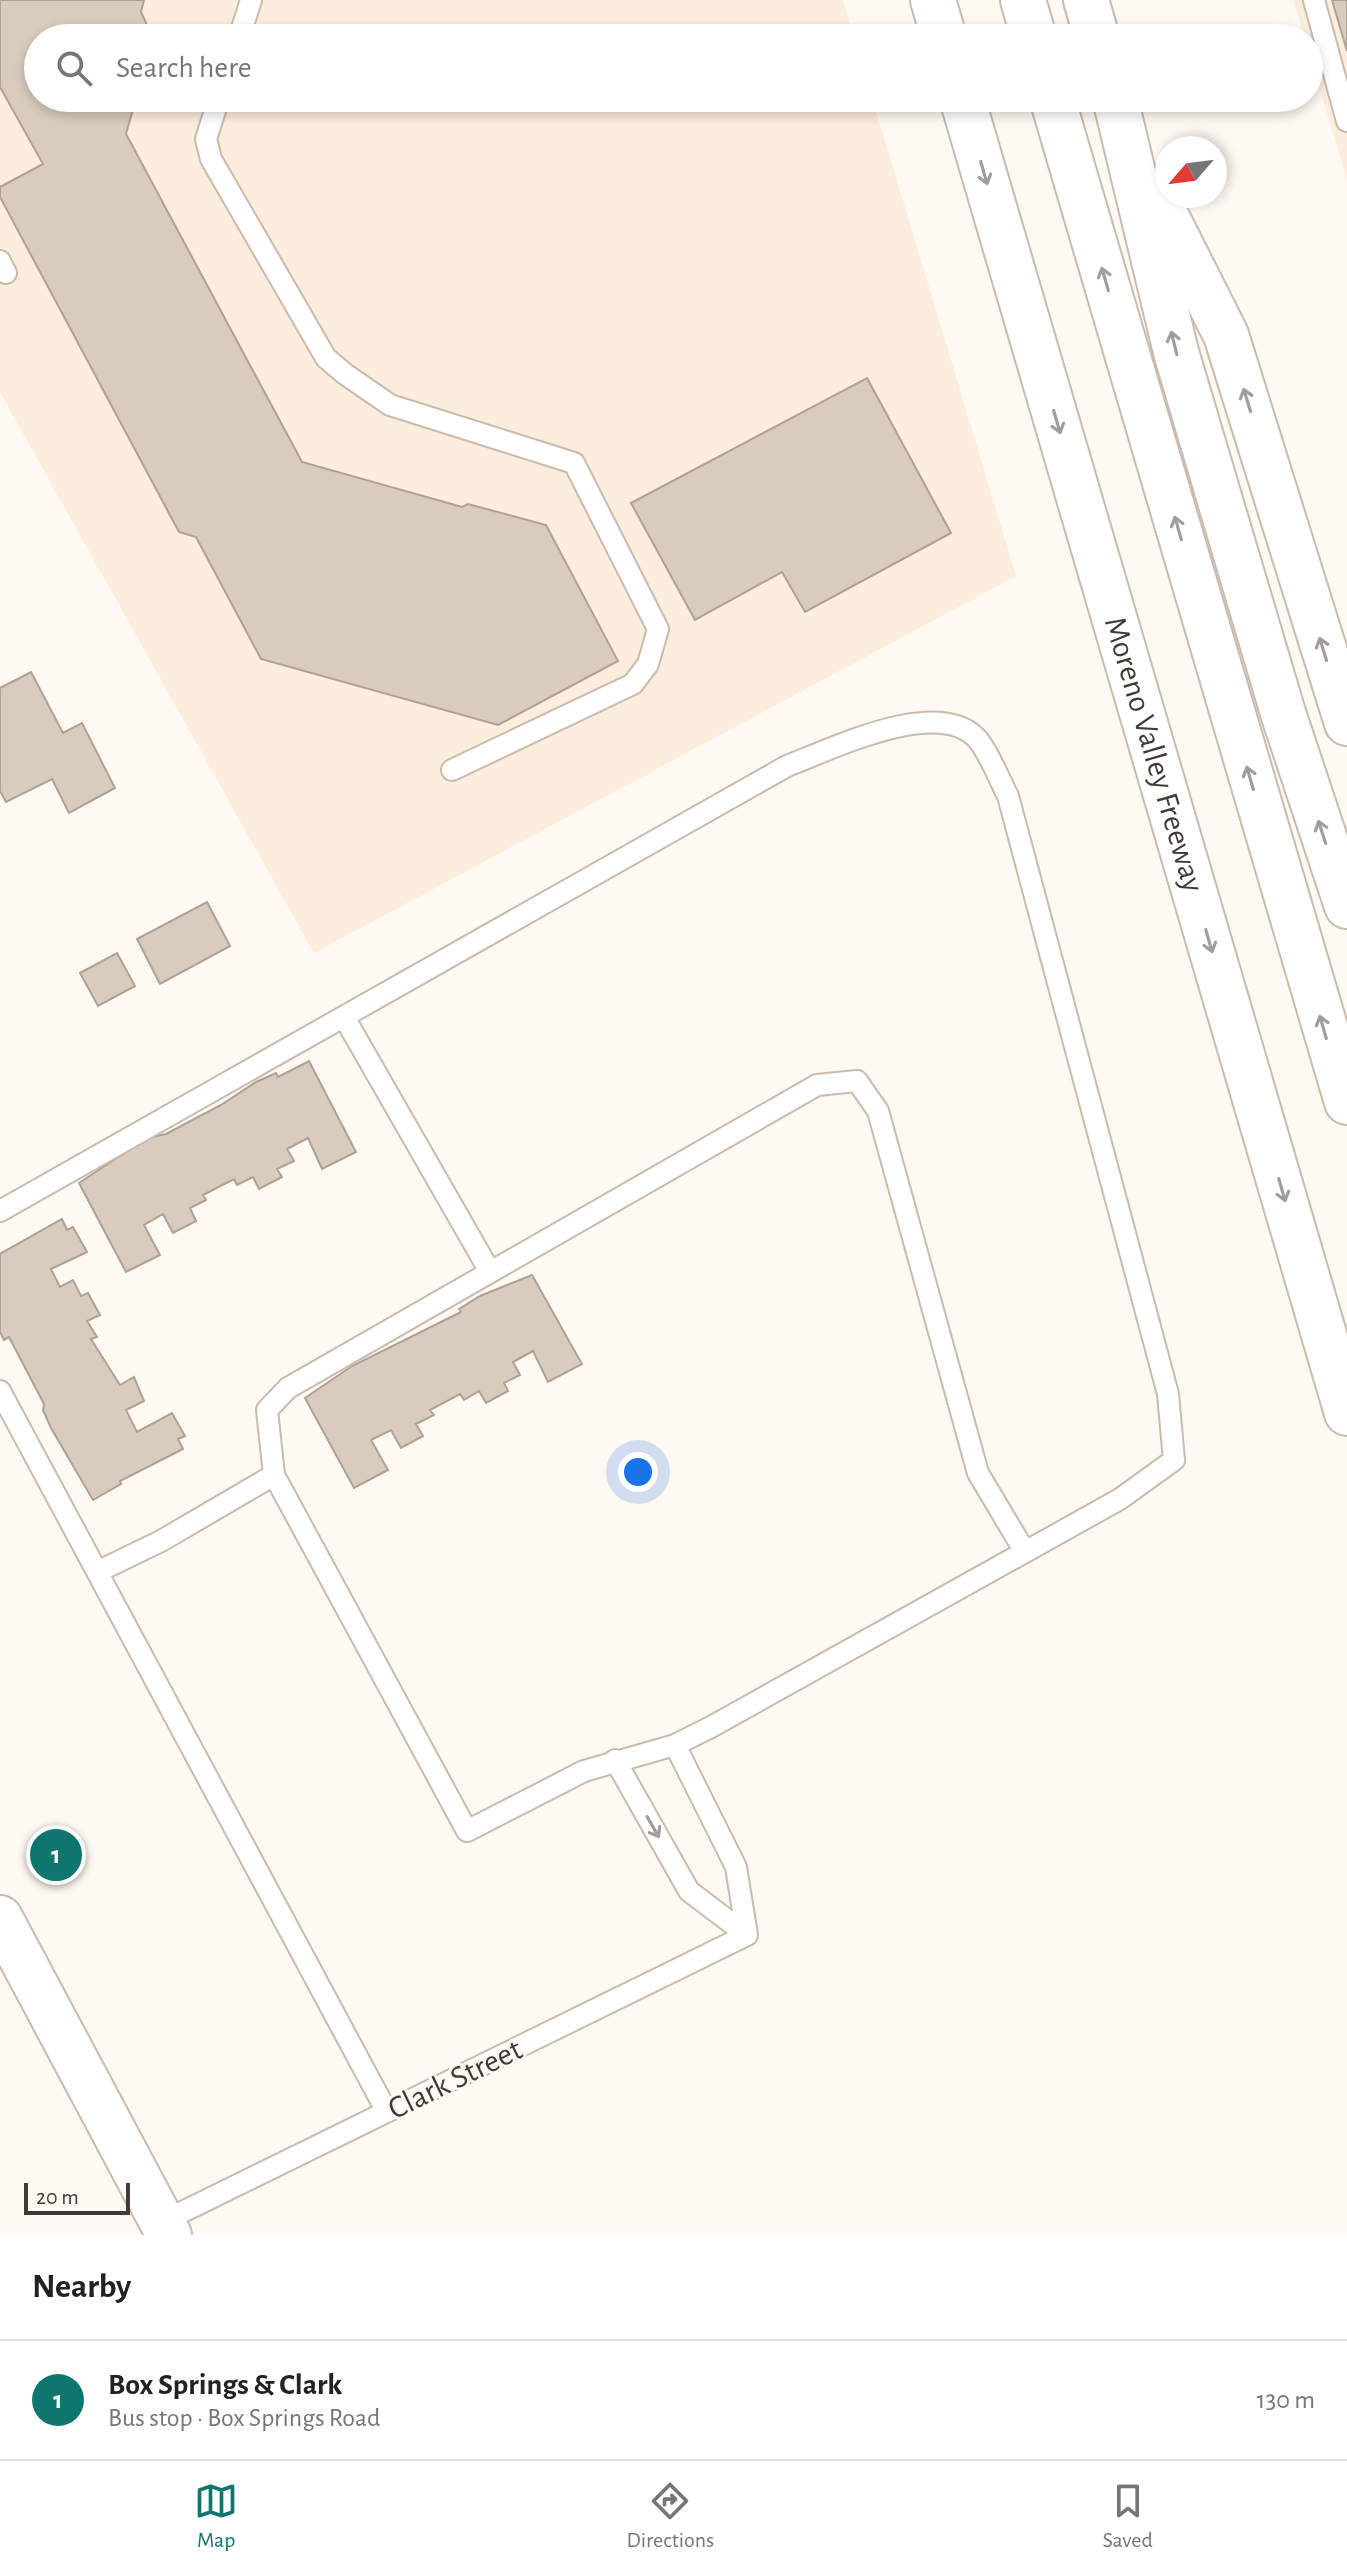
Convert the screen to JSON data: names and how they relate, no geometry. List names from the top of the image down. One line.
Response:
{"streets":{"main road":["Moreno Valley Freeway"],"lane":["Clark Street"]},"scale_bar":"20 m","north":"bottom left","page":{"search":"Search here","pins":"1","scale":"20 m","heading":"Nearby","list":[{"mark":"1","name":"Box Springs & Clark","note":"Bus stop · Box Springs Road","value":"130 m"}],"nav":["Map","Directions","Saved"]}}
